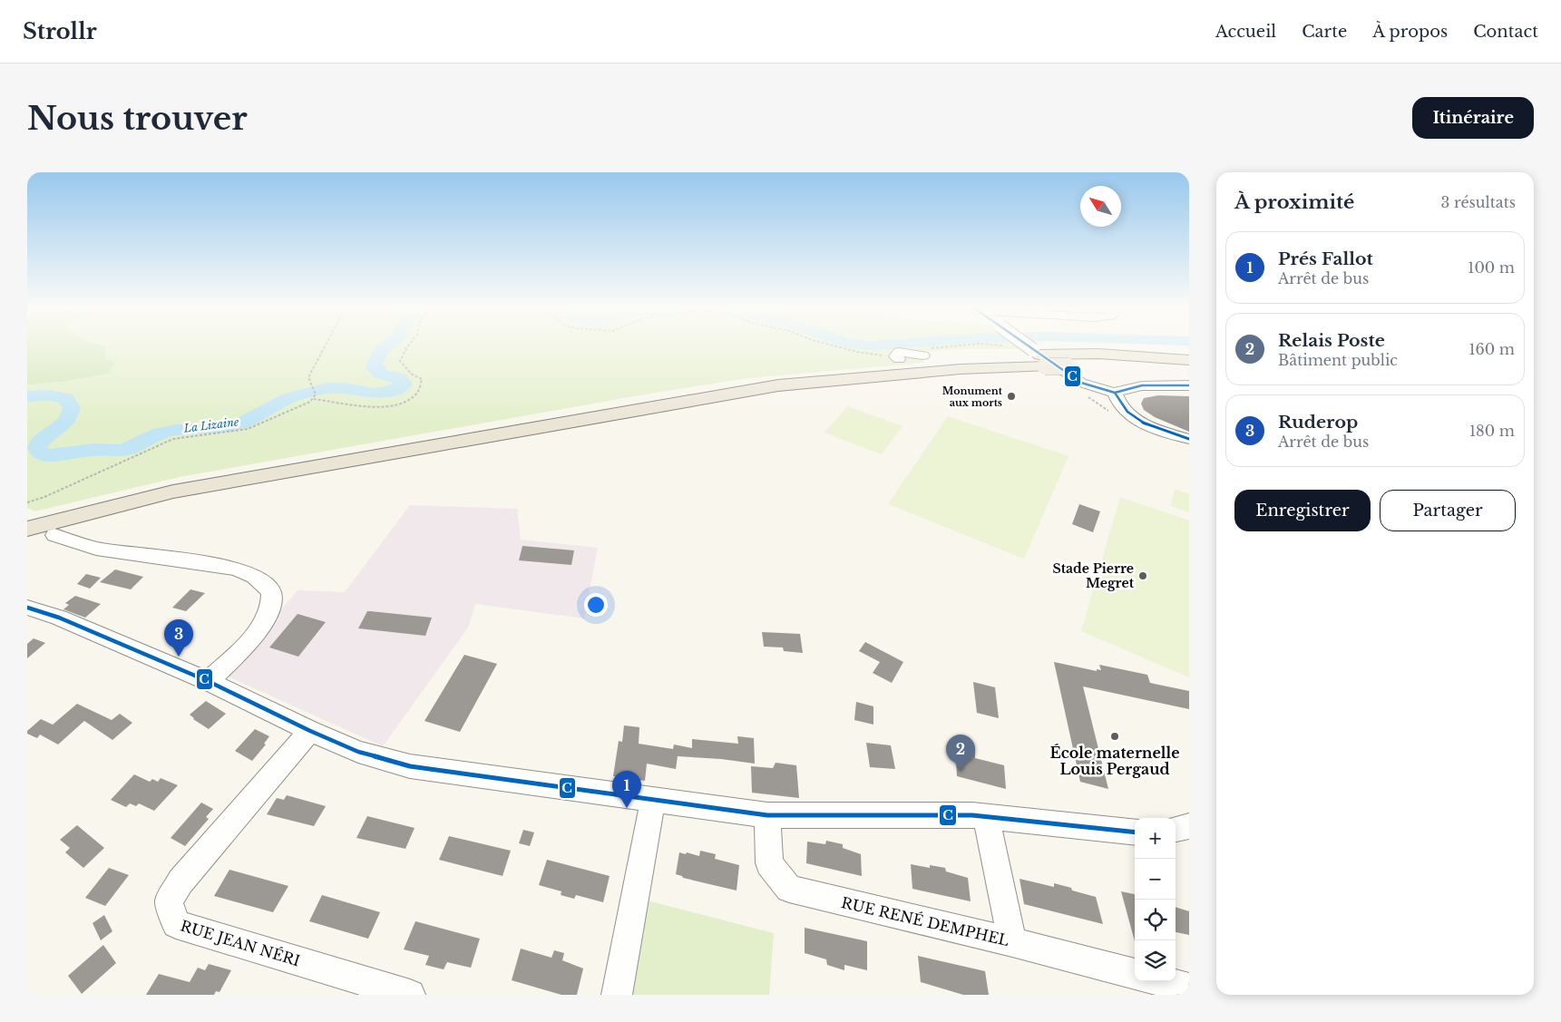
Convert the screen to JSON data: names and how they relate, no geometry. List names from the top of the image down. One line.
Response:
{"streets":{"street":["RUE RENÉ DEMPHEL","RUE JEAN NÉRI"]},"water":["La Lizaine"],"places":["Monument aux morts","Stade Pierre Megret","École maternelle Louis Pergaud"],"lines":["transit line C"],"north":"top left","page":{"header":"Strollr","nav":["Accueil","Carte","À propos","Contact"],"buttons":["Itinéraire",["Enregistrer","Partager"]],"title":"Nous trouver","heading":["À proximité","3 résultats"],"list":[{"mark":"1","name":"Prés Fallot","note":"Arrêt de bus","value":"100 m"},{"mark":"2","name":"Relais Poste","note":"Bâtiment public","value":"160 m"},{"mark":"3","name":"Ruderop","note":"Arrêt de bus","value":"180 m"}],"pins":["3","2","1"],"map_buttons":["+","−"]}}
